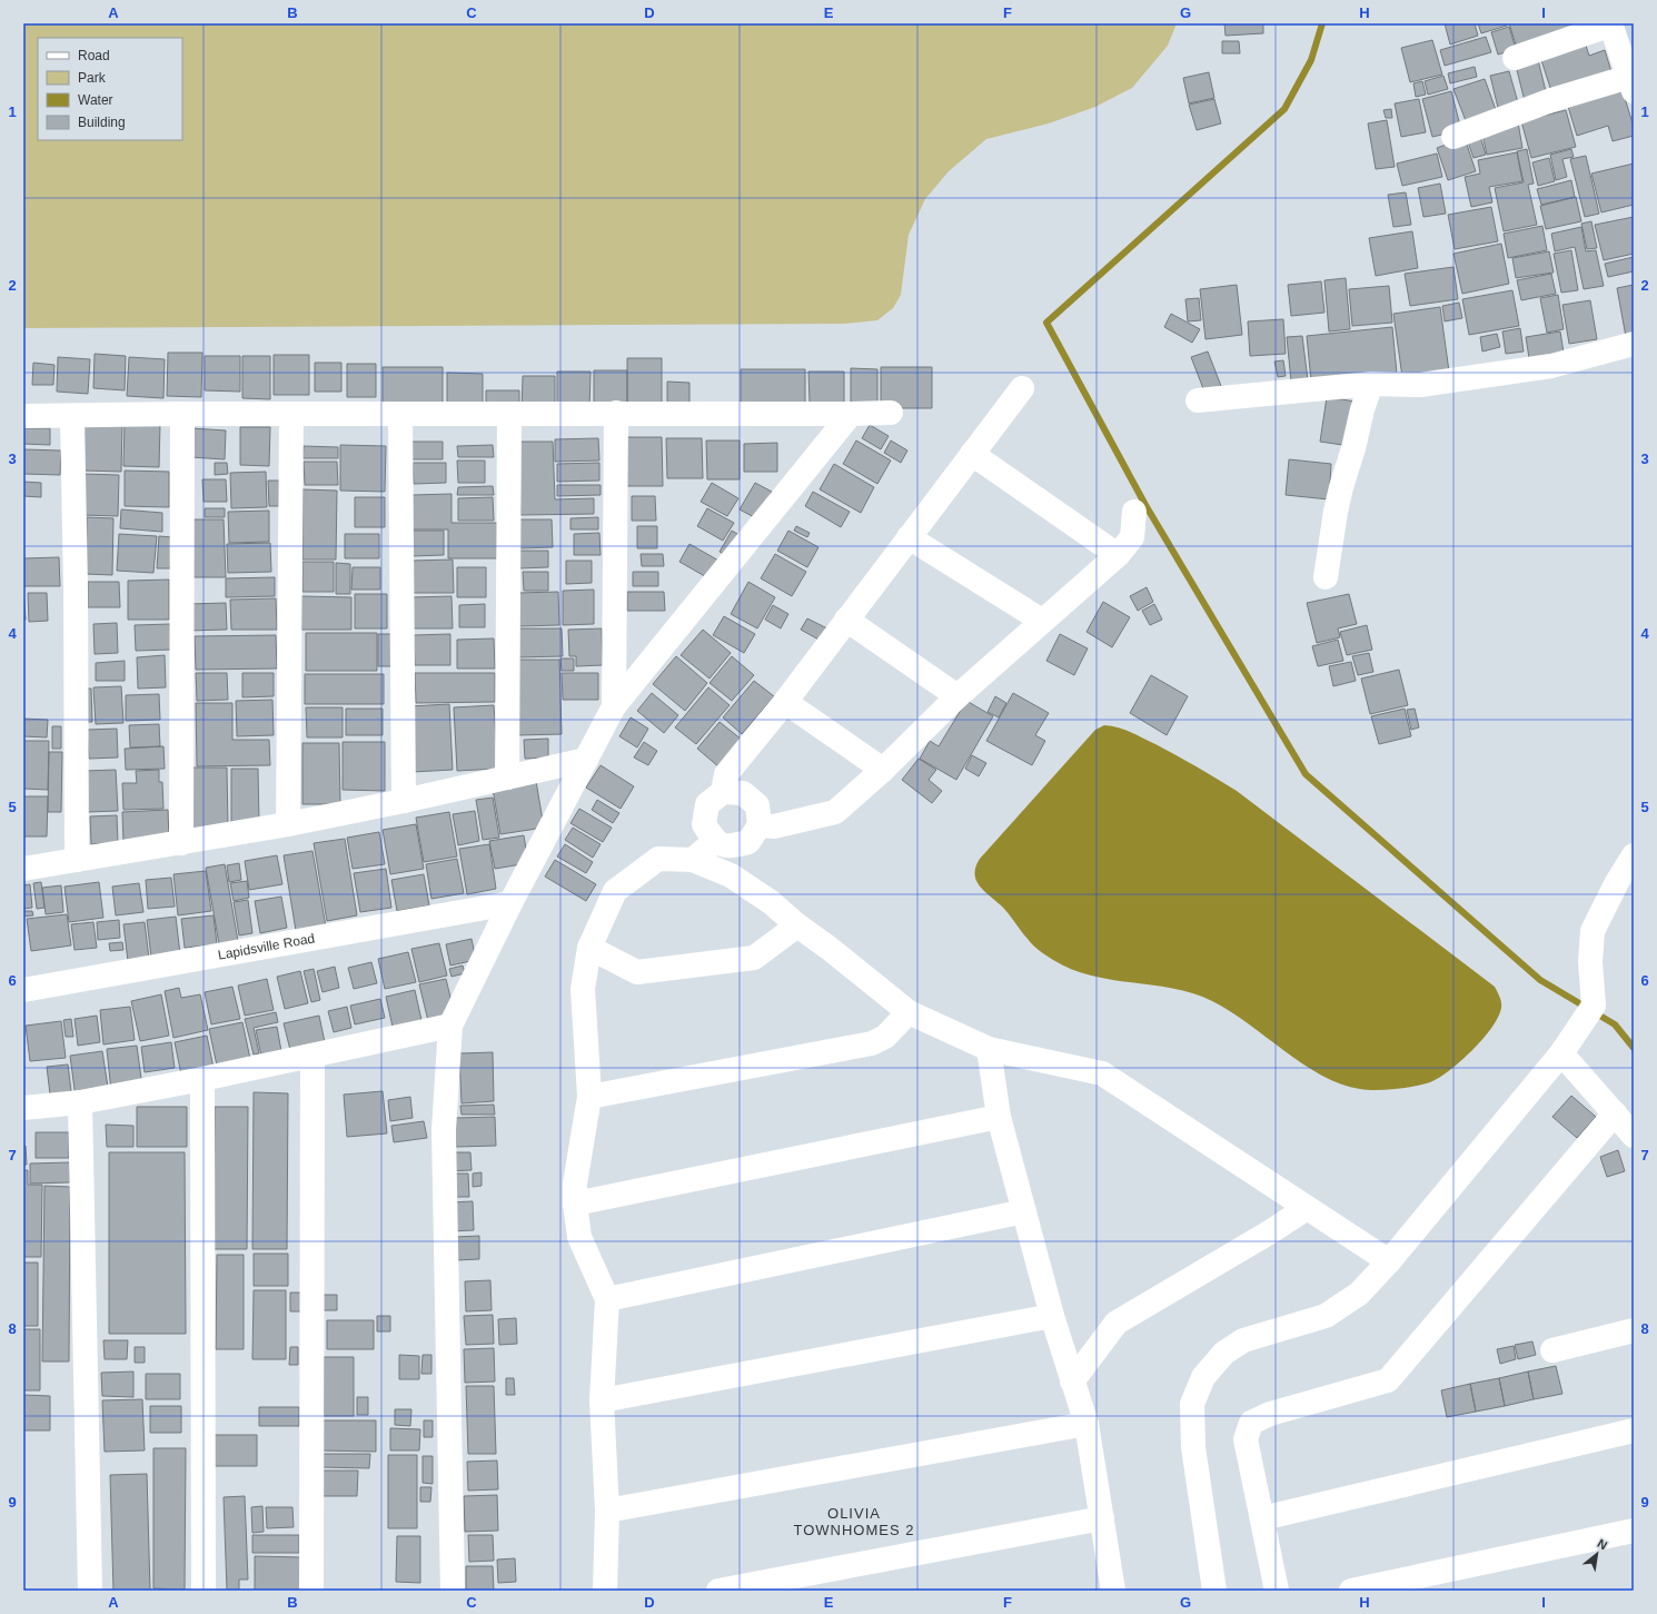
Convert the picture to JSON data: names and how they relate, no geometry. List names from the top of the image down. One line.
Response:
{"streets":{"street":["Lapidsville Road"]},"districts":["OLIVIA TOWNHOMES 2"],"legend":["Road","Park","Water","Building"],"north":"top right","grid":{"columns":["A","B","C","D","E","F","G","H","I"],"rows":["1","2","3","4","5","6","7","8","9"]}}
